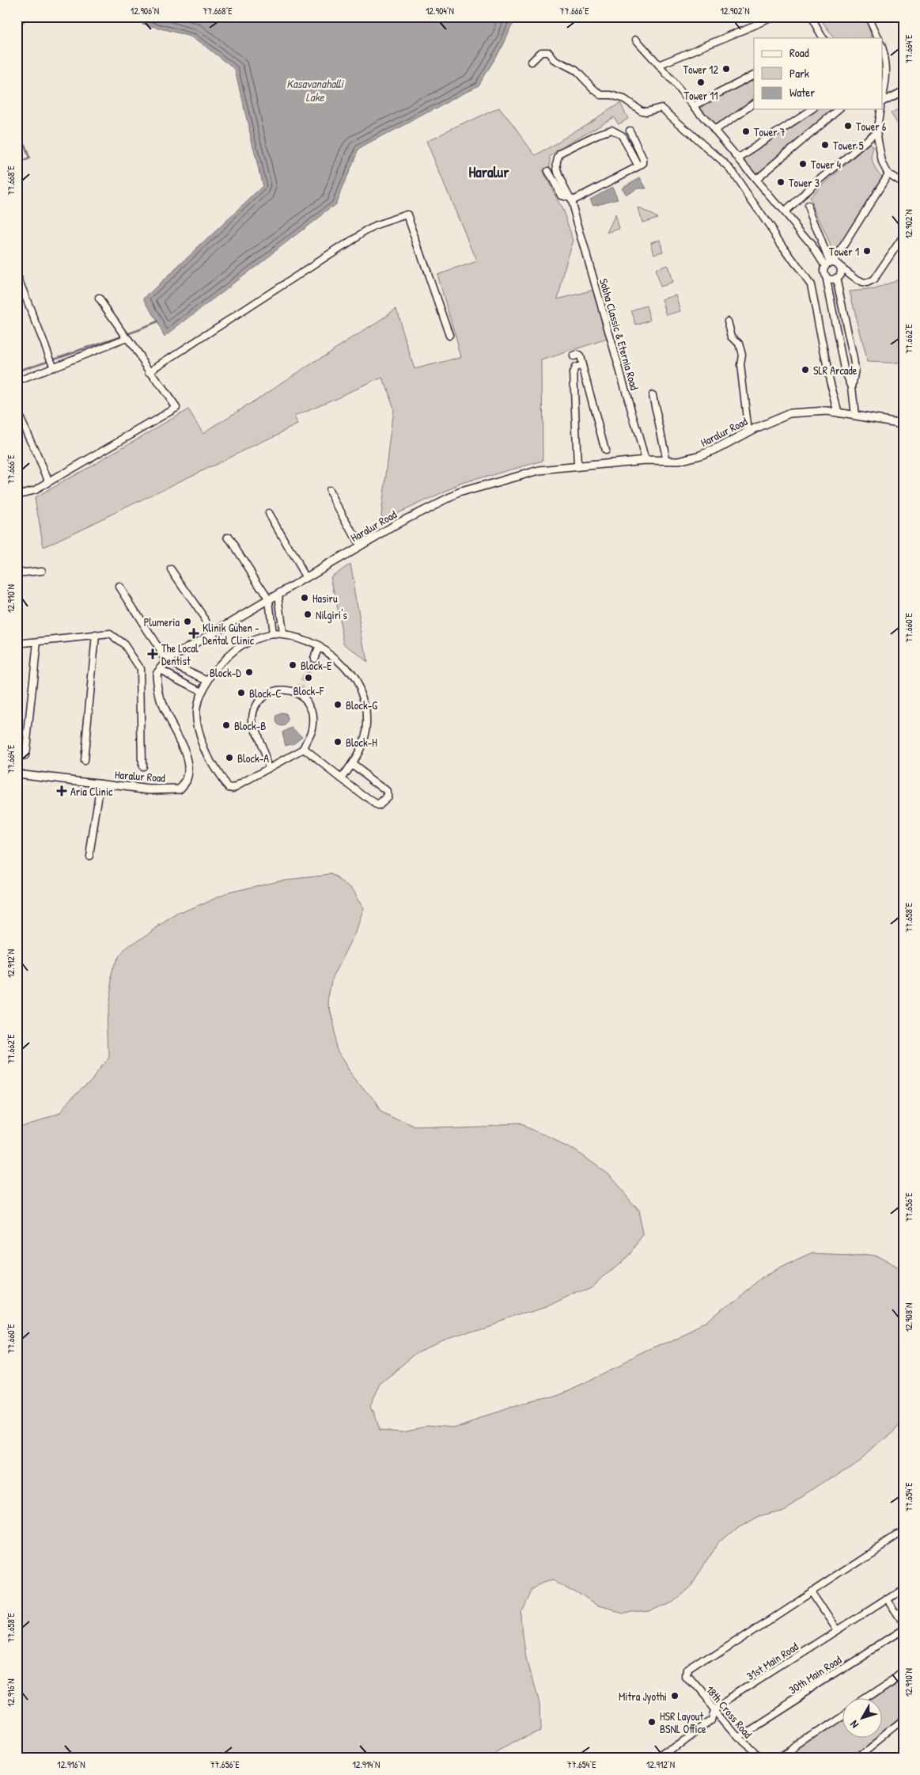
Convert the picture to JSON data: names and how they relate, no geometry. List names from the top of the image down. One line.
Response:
{"streets":{"street":["Sobha Classic & Eternia Road","Haralur Road","31st Main Road","30th Main Road","18th Cross Road"]},"crossings":[["Sobha Classic & Eternia Road","Haralur Road"],["31st Main Road","18th Cross Road"],["30th Main Road","18th Cross Road"]],"districts":["Haralur"],"water":["Kasavanahalli Lake"],"places":{"other":["Tower 12","Tower 11","Tower 6","Tower 7","Tower 5","Tower 4","Tower 3","Tower 1","SLR Arcade","Hasiru","Nilgiri's","Plumeria","Block-E","Block-D","Block-F","Block-C","Block-G","Block-B","Block-H","Block-A","Mitra Jyothi","HSR Layout BSNL Office"],"health":["Klinik Guhen - Dental Clinic","The Local Dentist","Aria Clinic"]},"legend":["Road","Park","Water"],"north":"bottom left","coordinates":["12.906°N","77.668°E","12.904°N","77.666°E","12.902°N","77.664°E","77.662°E","12.910°N","77.660°E","77.658°E","12.912°N","77.656°E","12.908°N","77.654°E","12.916°N","12.914°N"]}
